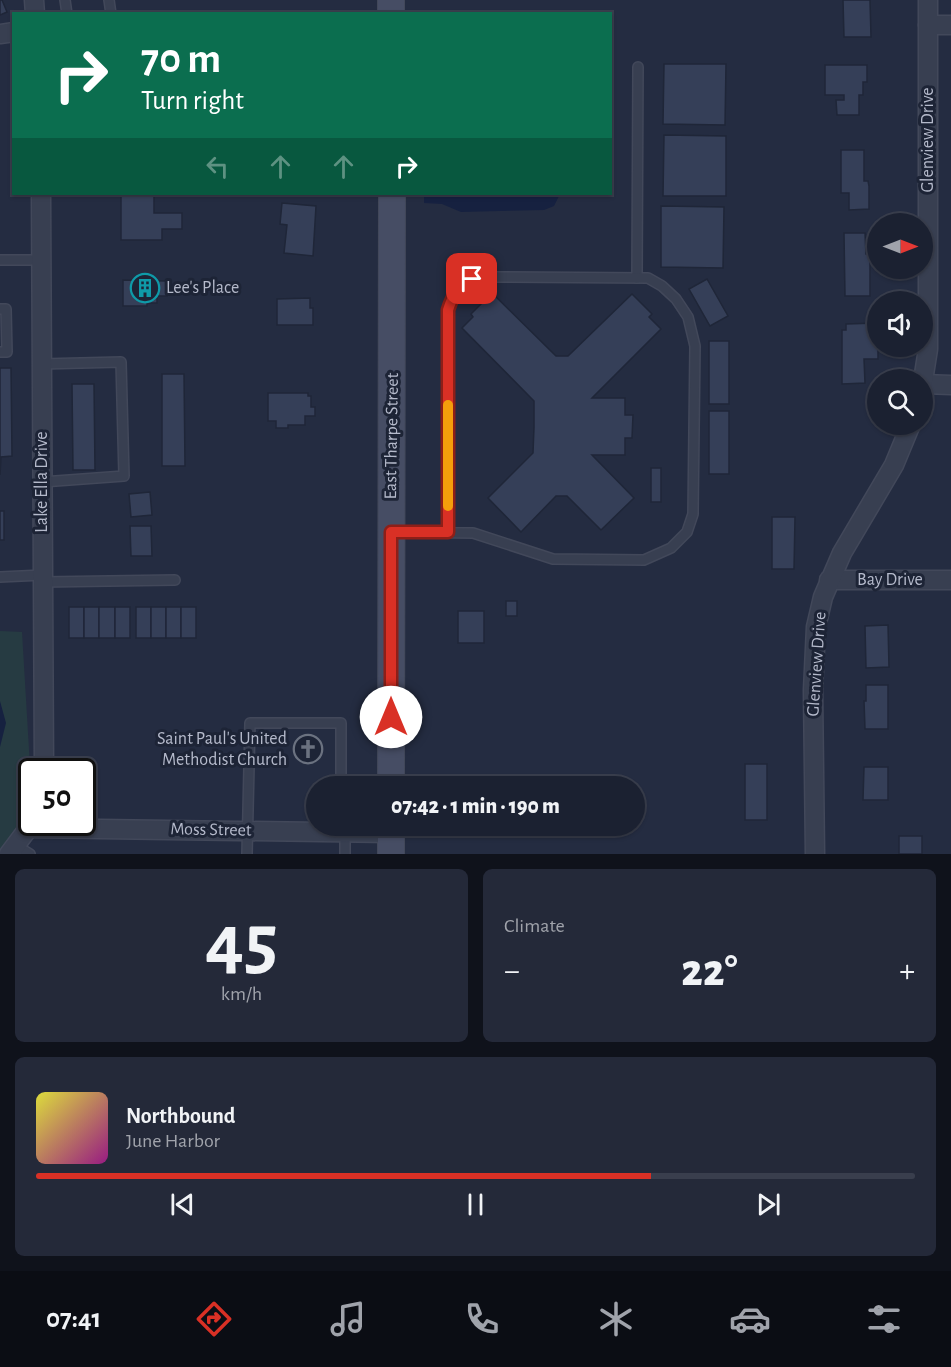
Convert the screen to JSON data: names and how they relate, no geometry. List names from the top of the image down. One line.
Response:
{"streets":{"main road":["East Tharpe Street"],"street":["Glenview Drive","Lake Ella Drive","Bay Drive","Moss Street"]},"crossings":[["Glenview Drive","Bay Drive"]],"places":{"building":["Lee's Place"],"church":["Saint Paul's United Methodist Church"]},"north":"right","page":{"turn":["70 m","Turn right"],"limit":"50","trip":"07:42 · 1 min · 190 m","tile":[["45","km/h"],"Climate"],"heat":["−","22°","+"],"song":["Northbound","June Harbor"],"tabs":"07:41"}}
